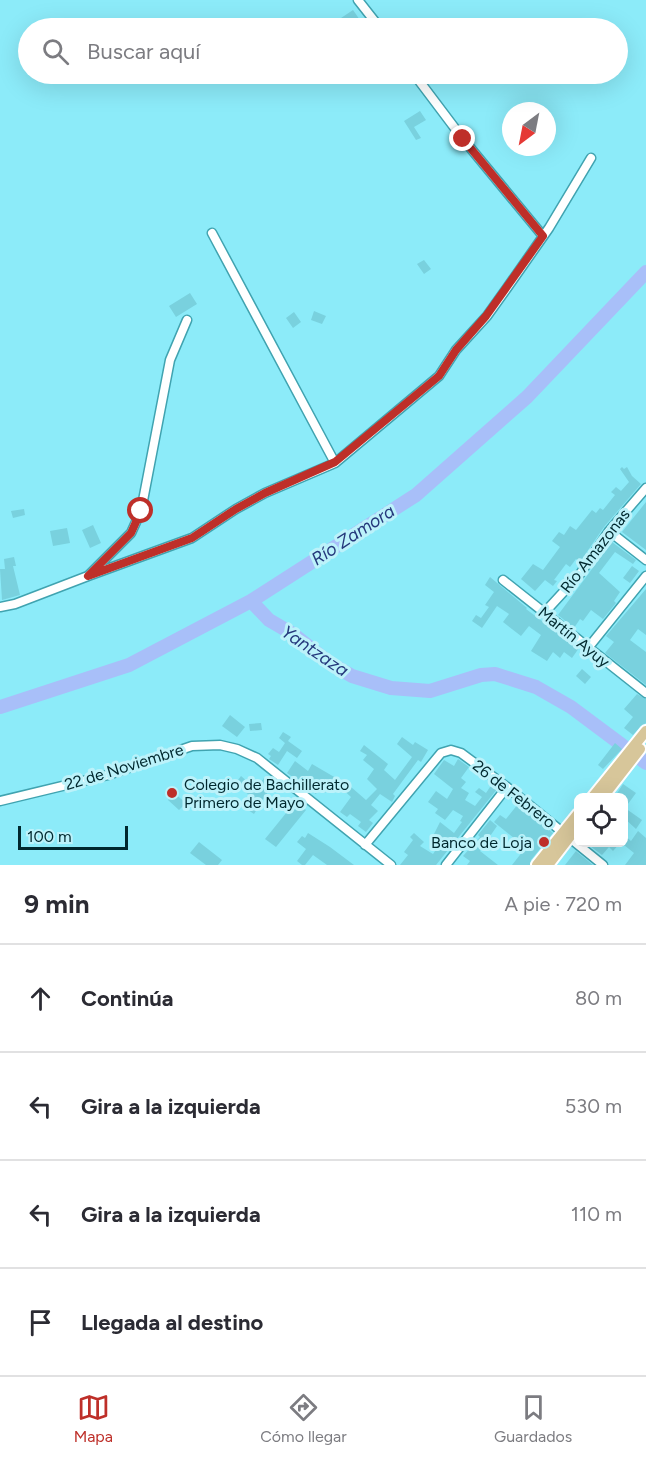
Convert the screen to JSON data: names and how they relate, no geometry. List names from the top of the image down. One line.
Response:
{"streets":{"street":["Río Amazonas","Martín Ayuy","22 de Noviembre","26 de Febrero"]},"crossings":[["Río Amazonas","Martín Ayuy"],["22 de Noviembre","26 de Febrero"]],"water":["Río Zamora","Yantzaza"],"places":["Colegio de Bachillerato Primero de Mayo","Banco de Loja"],"scale_bar":"100 m","north":"bottom left","page":{"search":"Buscar aquí","scale":"100 m","heading":["9 min","A pie · 720 m"],"list":[["Continúa","80 m"],["Gira a la izquierda","530 m"],["Gira a la izquierda","110 m"],"Llegada al destino"],"nav":["Mapa","Cómo llegar","Guardados"]}}
